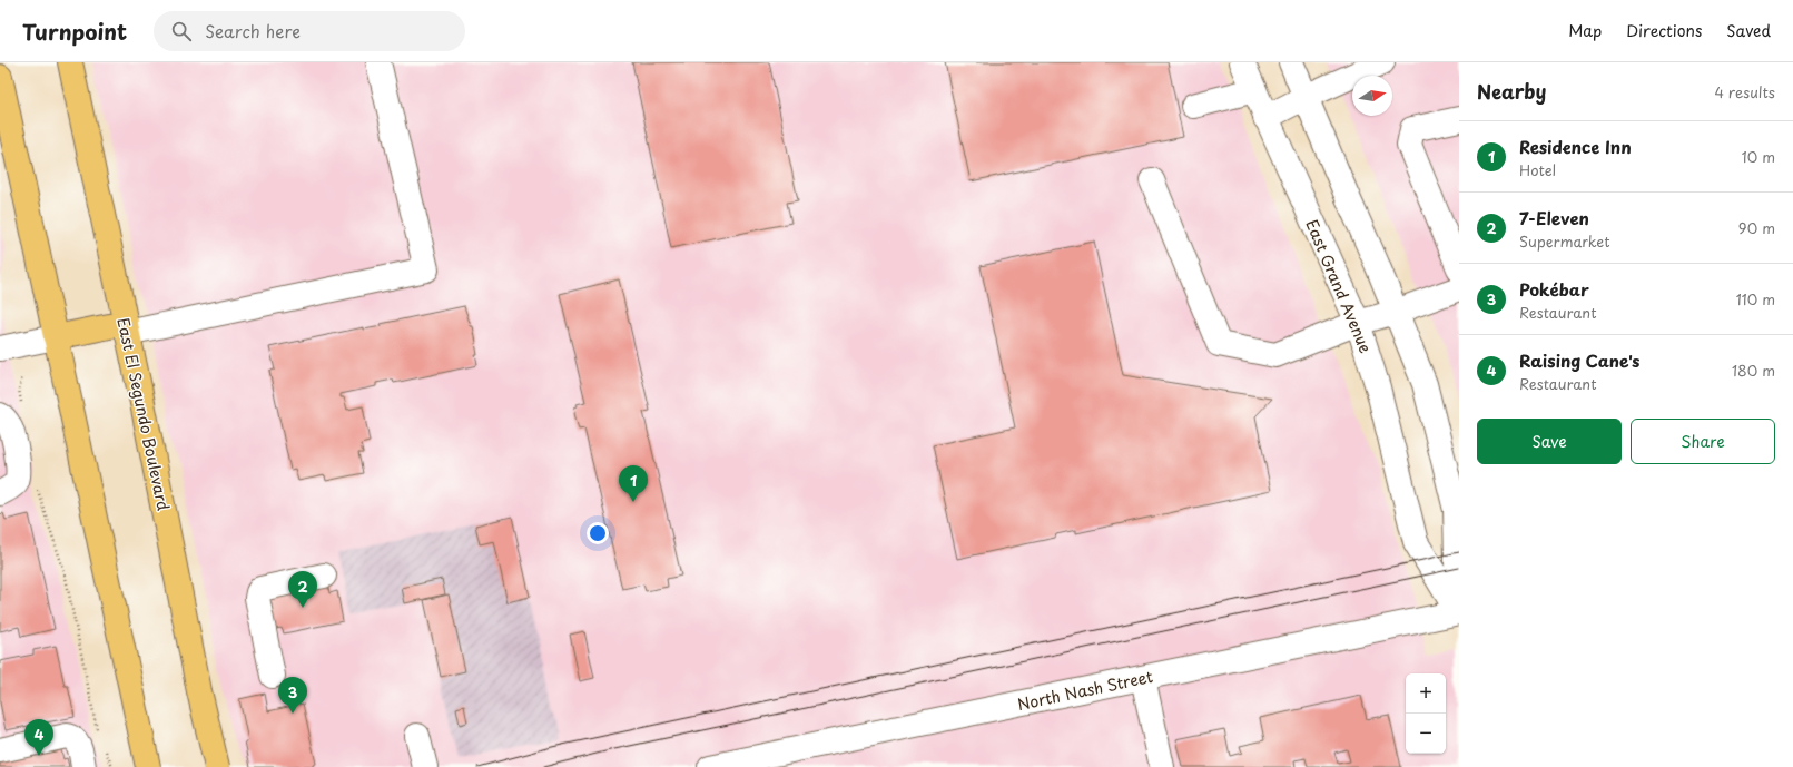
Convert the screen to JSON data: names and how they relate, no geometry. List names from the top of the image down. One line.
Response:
{"streets":{"main road":["East El Segundo Boulevard"],"street":["East Grand Avenue","North Nash Street"]},"crossings":[["East Grand Avenue","North Nash Street"]],"north":"right","page":{"header":"Turnpoint","search":"Search here","nav":["Map","Directions","Saved"],"heading":["Nearby","4 results"],"list":[{"mark":"1","name":"Residence Inn","note":"Hotel","value":"10 m"},{"mark":"2","name":"7-Eleven","note":"Supermarket","value":"90 m"},{"mark":"3","name":"Pokébar","note":"Restaurant","value":"110 m"},{"mark":"4","name":"Raising Cane's","note":"Restaurant","value":"180 m"}],"buttons":["Save","Share"],"pins":["1","2","3","4"],"map_buttons":["+","−"]}}
